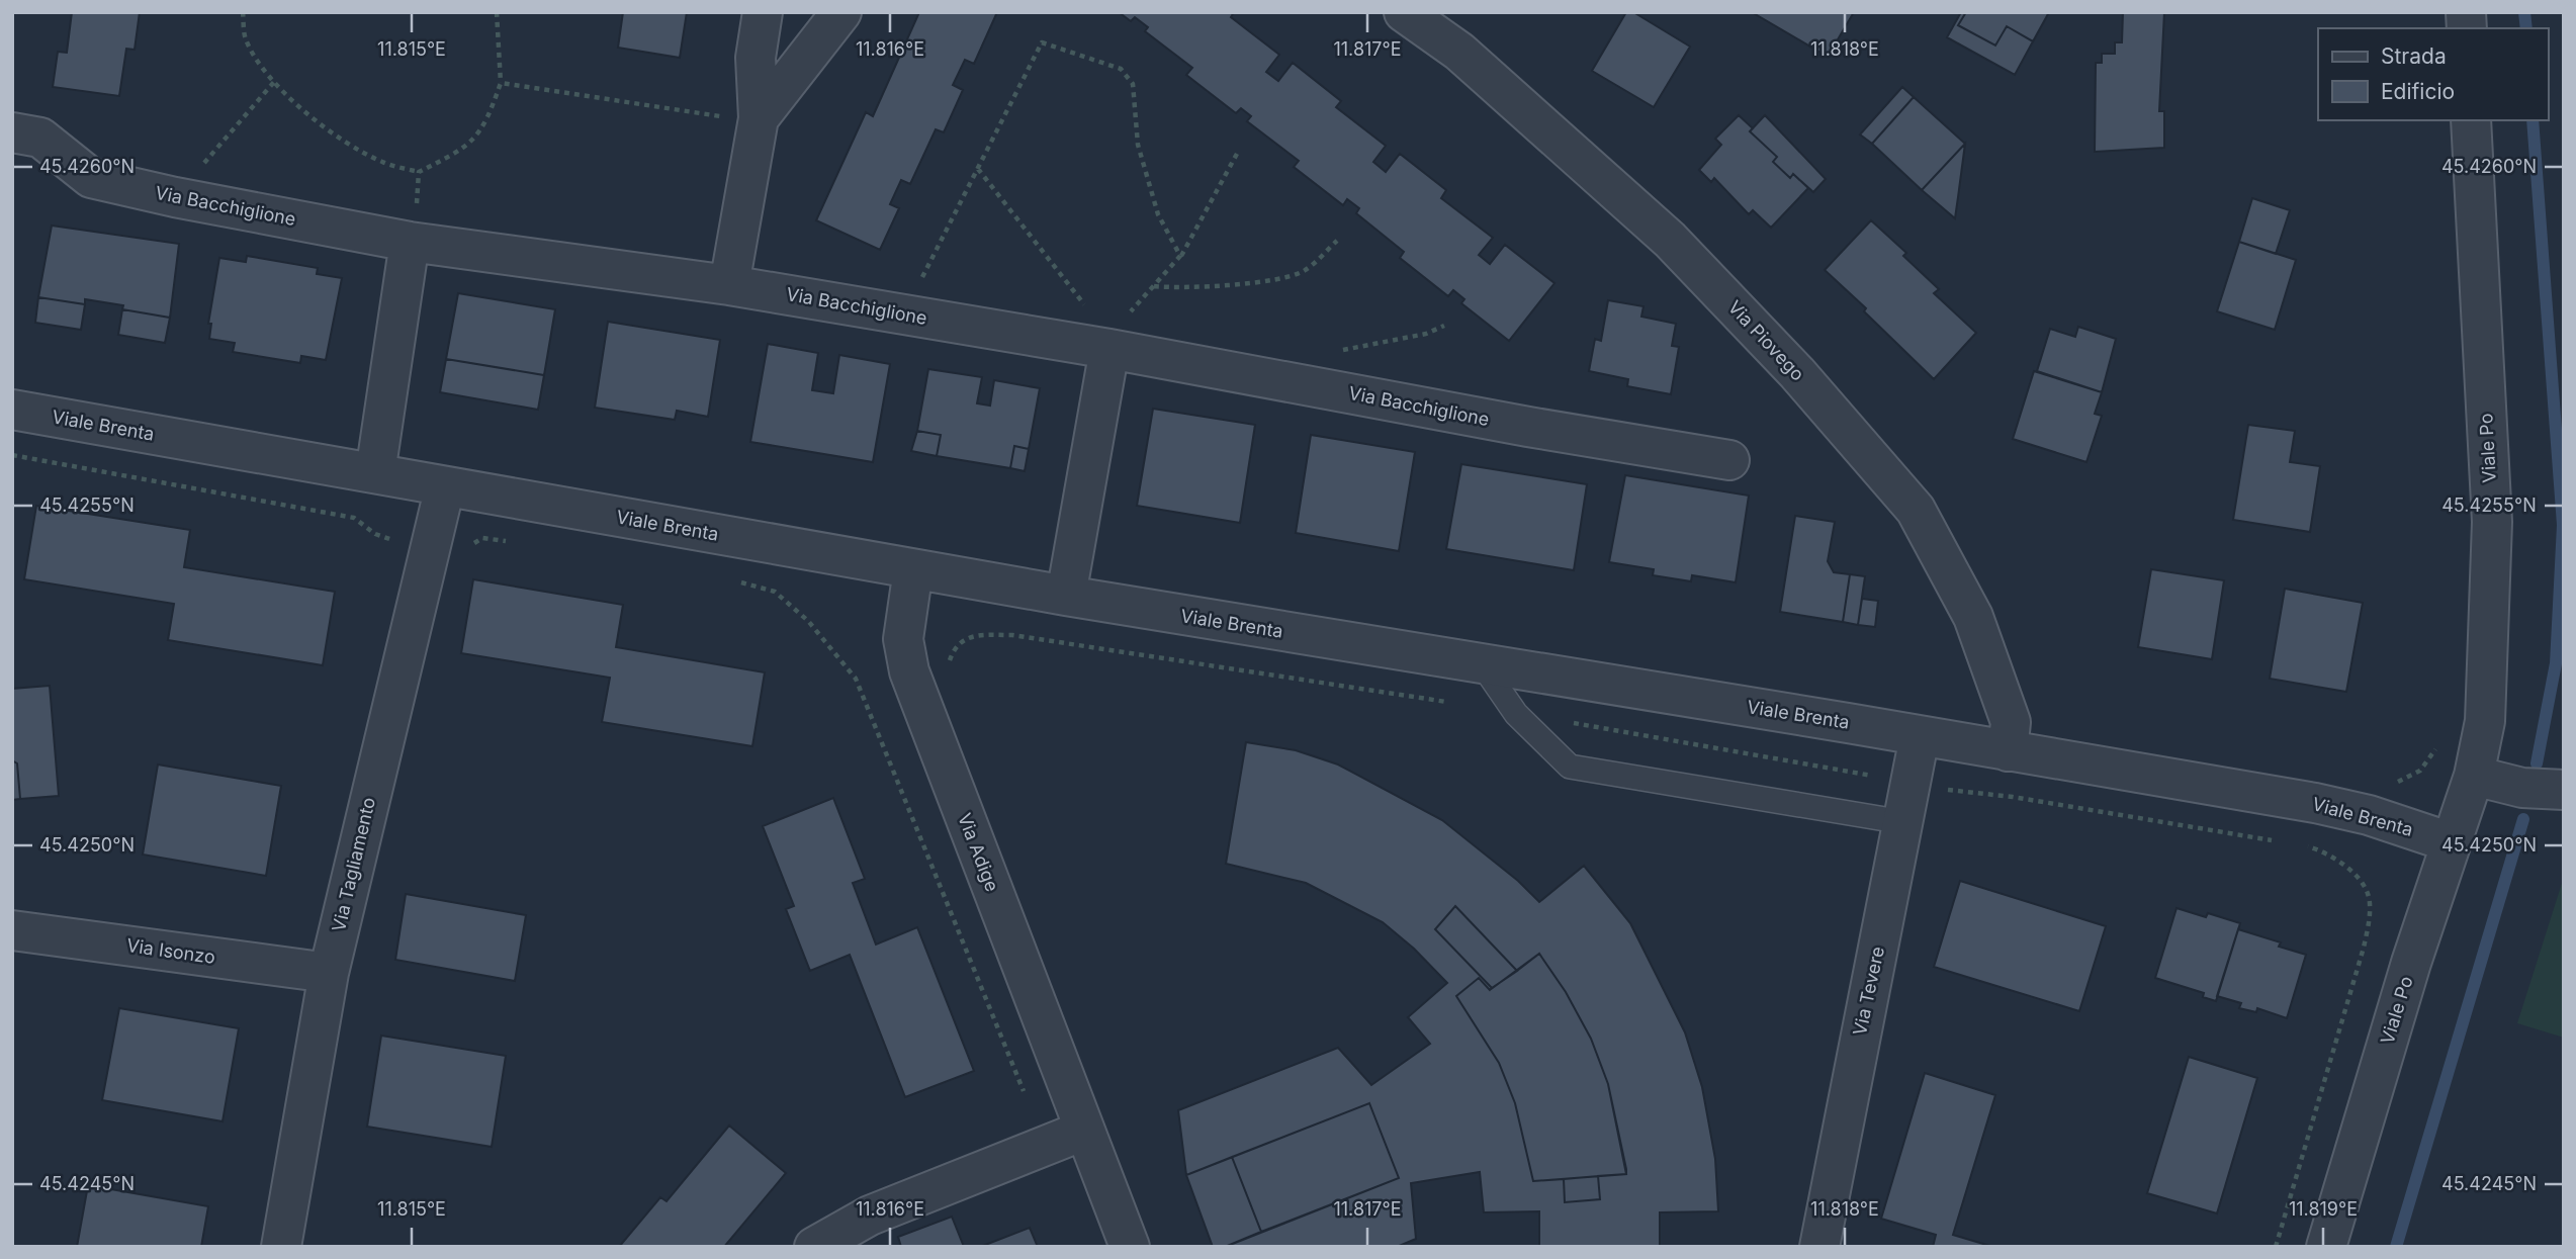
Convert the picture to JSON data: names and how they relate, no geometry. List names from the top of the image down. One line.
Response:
{"streets":{"street":["Via Bacchiglione","Via Piovego","Viale Brenta","Viale Po","Via Adige","Via Tagliamento","Via Isonzo","Via Tevere"]},"crossings":[["Via Piovego","Viale Brenta"],["Viale Brenta","Viale Po"],["Viale Brenta","Via Adige"],["Viale Brenta","Via Tagliamento"],["Viale Brenta","Via Tevere"],["Via Tagliamento","Via Isonzo"]],"legend":["Strada","Edificio"],"coordinates":["11.815°E","11.816°E","11.817°E","11.818°E","45.4260°N","45.4255°N","45.4250°N","45.4245°N","11.819°E"]}
